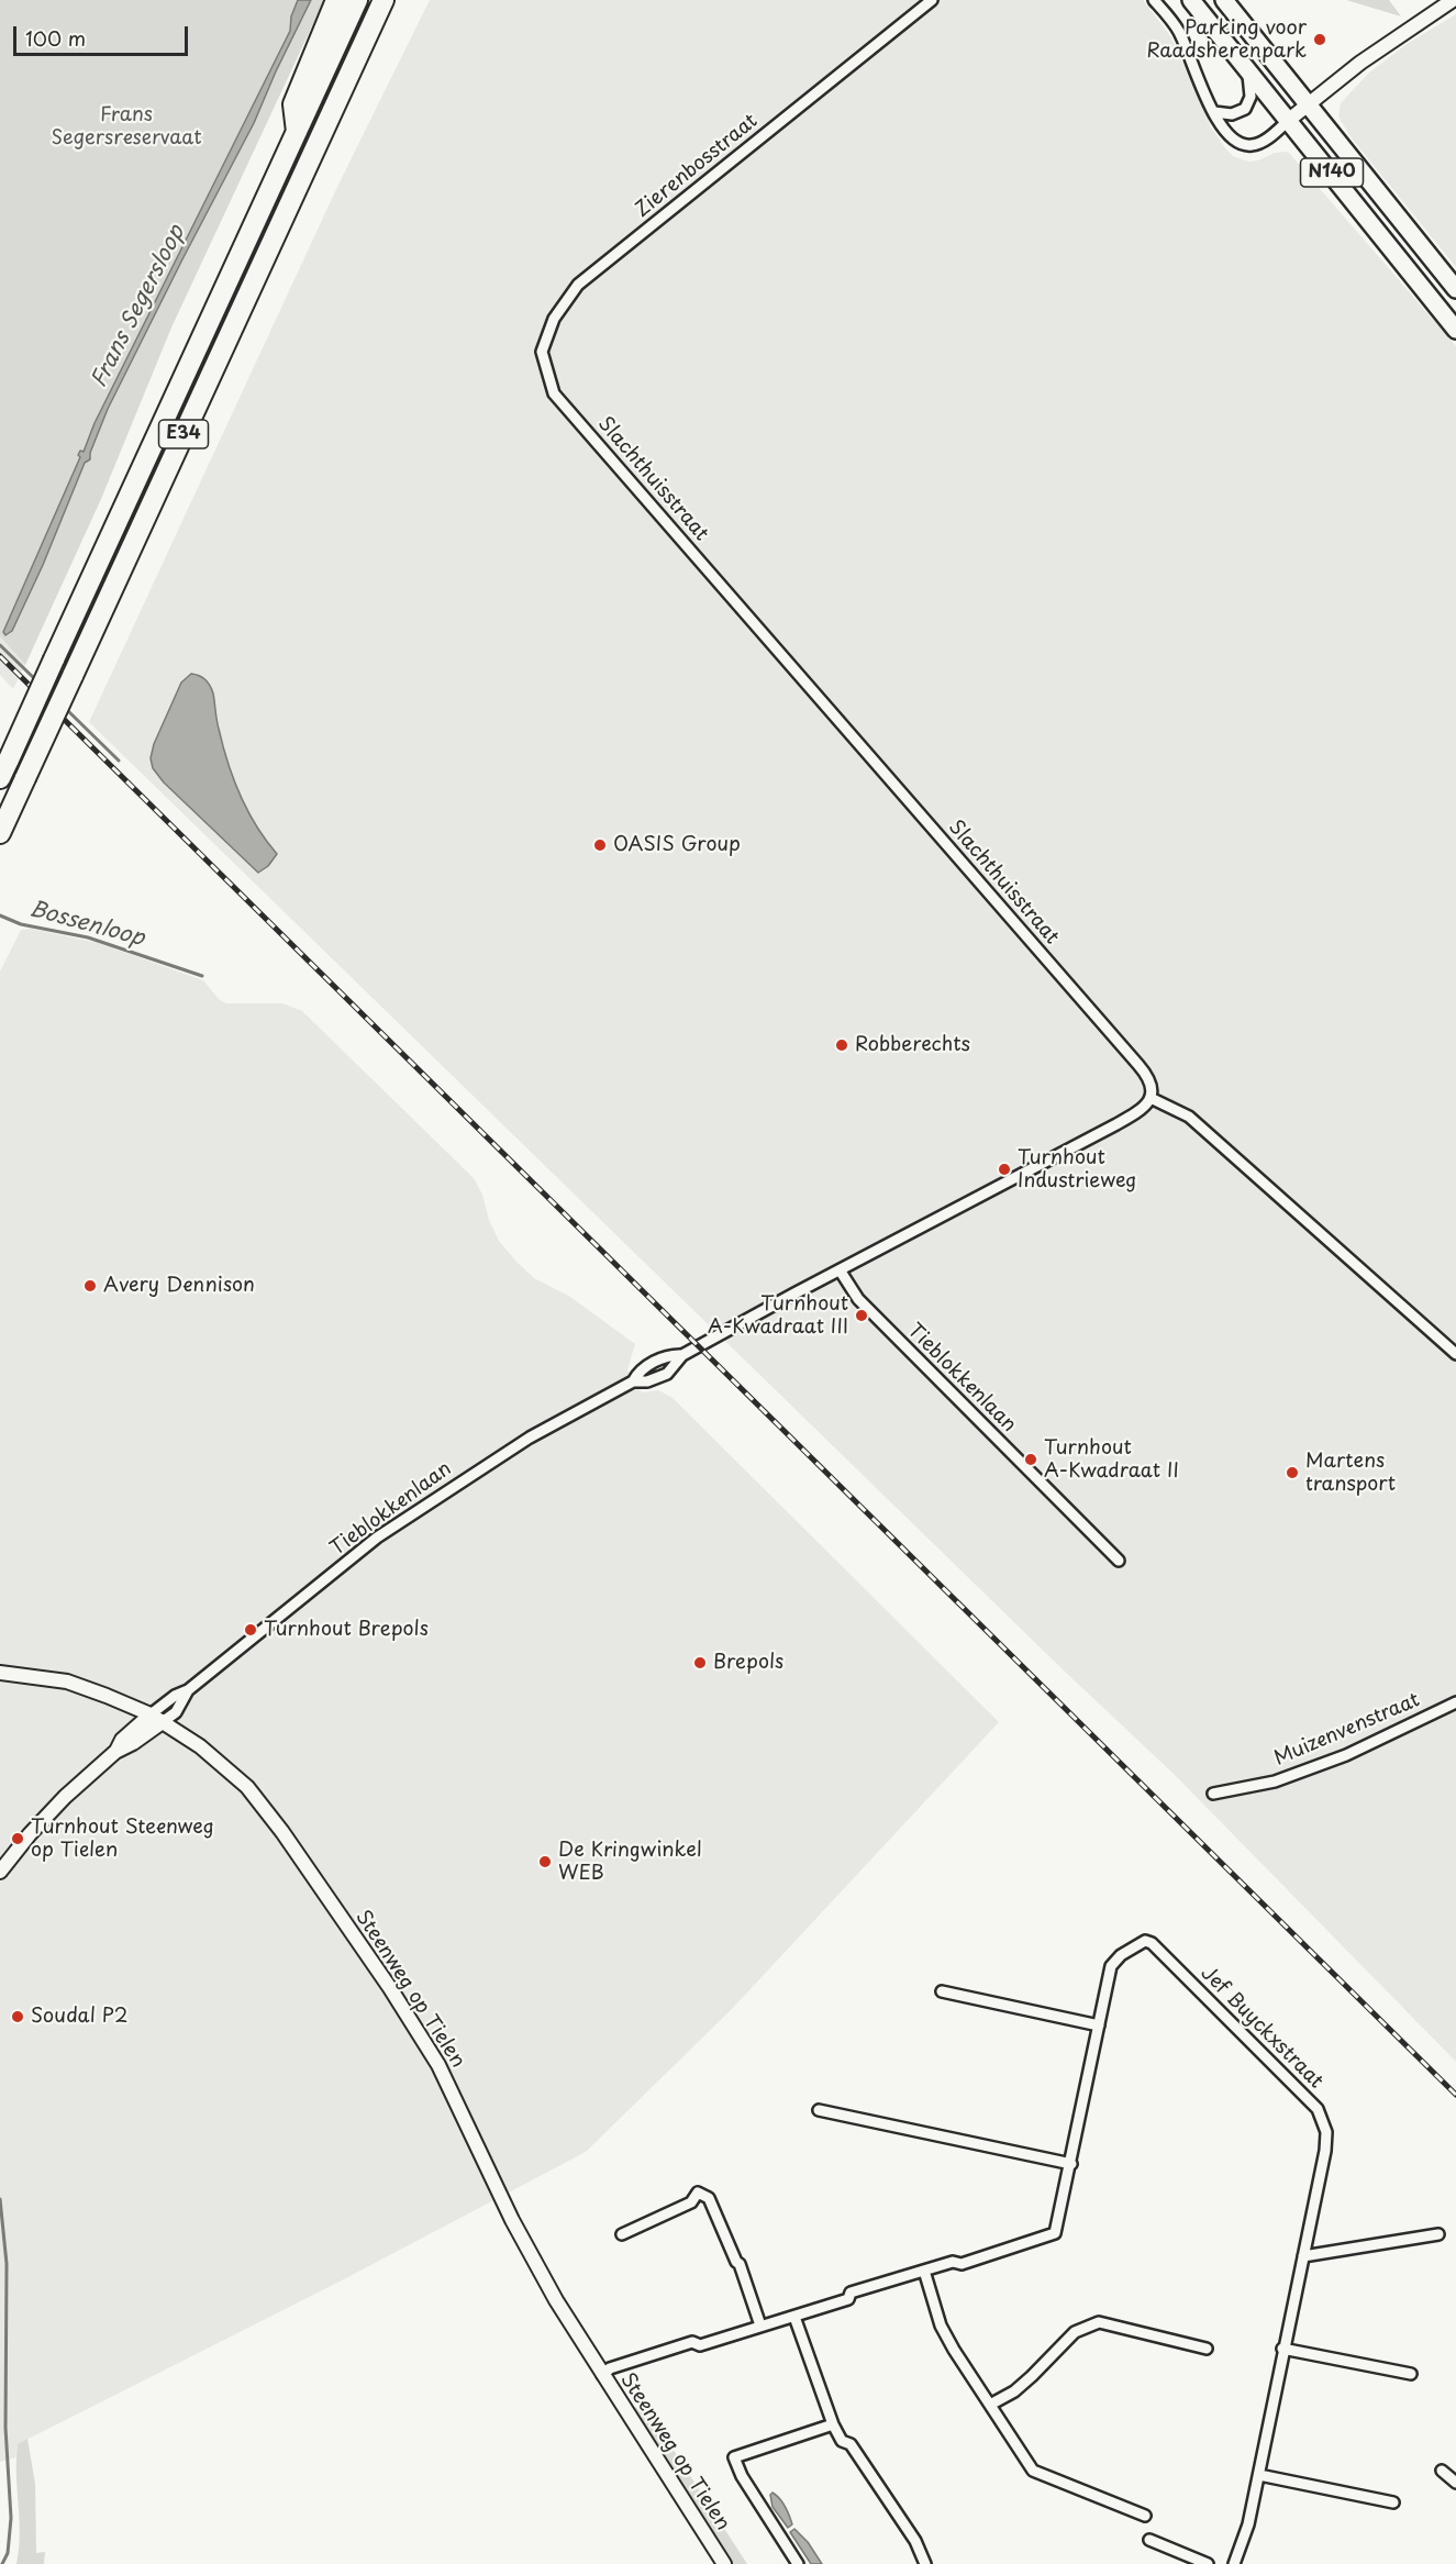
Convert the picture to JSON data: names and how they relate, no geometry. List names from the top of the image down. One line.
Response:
{"streets":{"highway":["E34"],"main road":["N140"],"street":["Zierenbosstraat","Slachthuisstraat","Tieblokkenlaan","Muizenvenstraat","Steenweg op Tielen","Jef Buyckxstraat"]},"crossings":[["Zierenbosstraat","Slachthuisstraat"],["Slachthuisstraat","Tieblokkenlaan"],["Tieblokkenlaan","Steenweg op Tielen"],["Steenweg op Tielen","Jef Buyckxstraat"]],"water":["Frans Segersloop","Bossenloop"],"parks":["Frans Segersreservaat"],"places":["Parking voor Raadsherenpark","OASIS Group","Robberechts","Turnhout Industrieweg","Avery Dennison","Turnhout A-Kwadraat III","Turnhout A-Kwadraat II","Martens transport","Turnhout Brepols","Brepols","Turnhout Steenweg op Tielen","De Kringwinkel WEB","Soudal P2"],"scale_bar":"100 m"}
